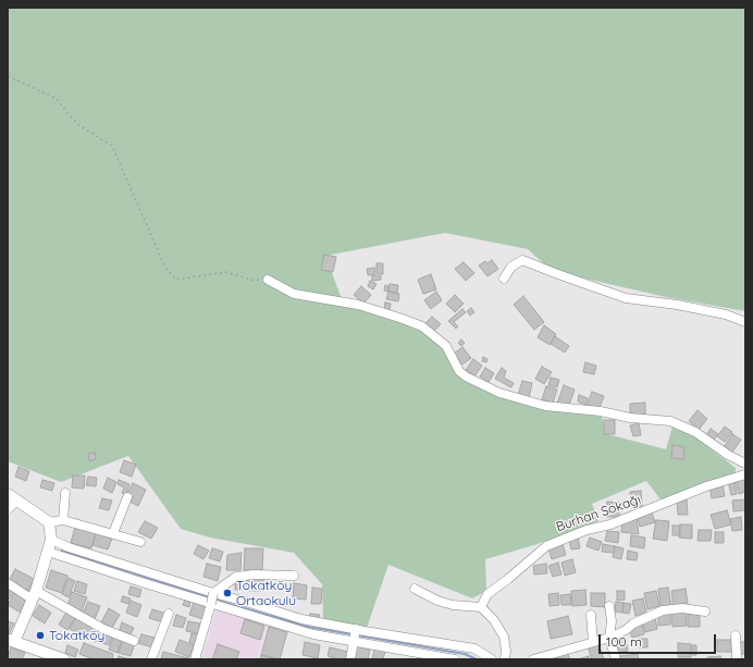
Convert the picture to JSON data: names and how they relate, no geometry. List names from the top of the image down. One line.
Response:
{"streets":{"street":["Burhan Sokağı"]},"places":["Tokatköy Ortaokulu","Tokatköy"],"scale_bar":"100 m"}
